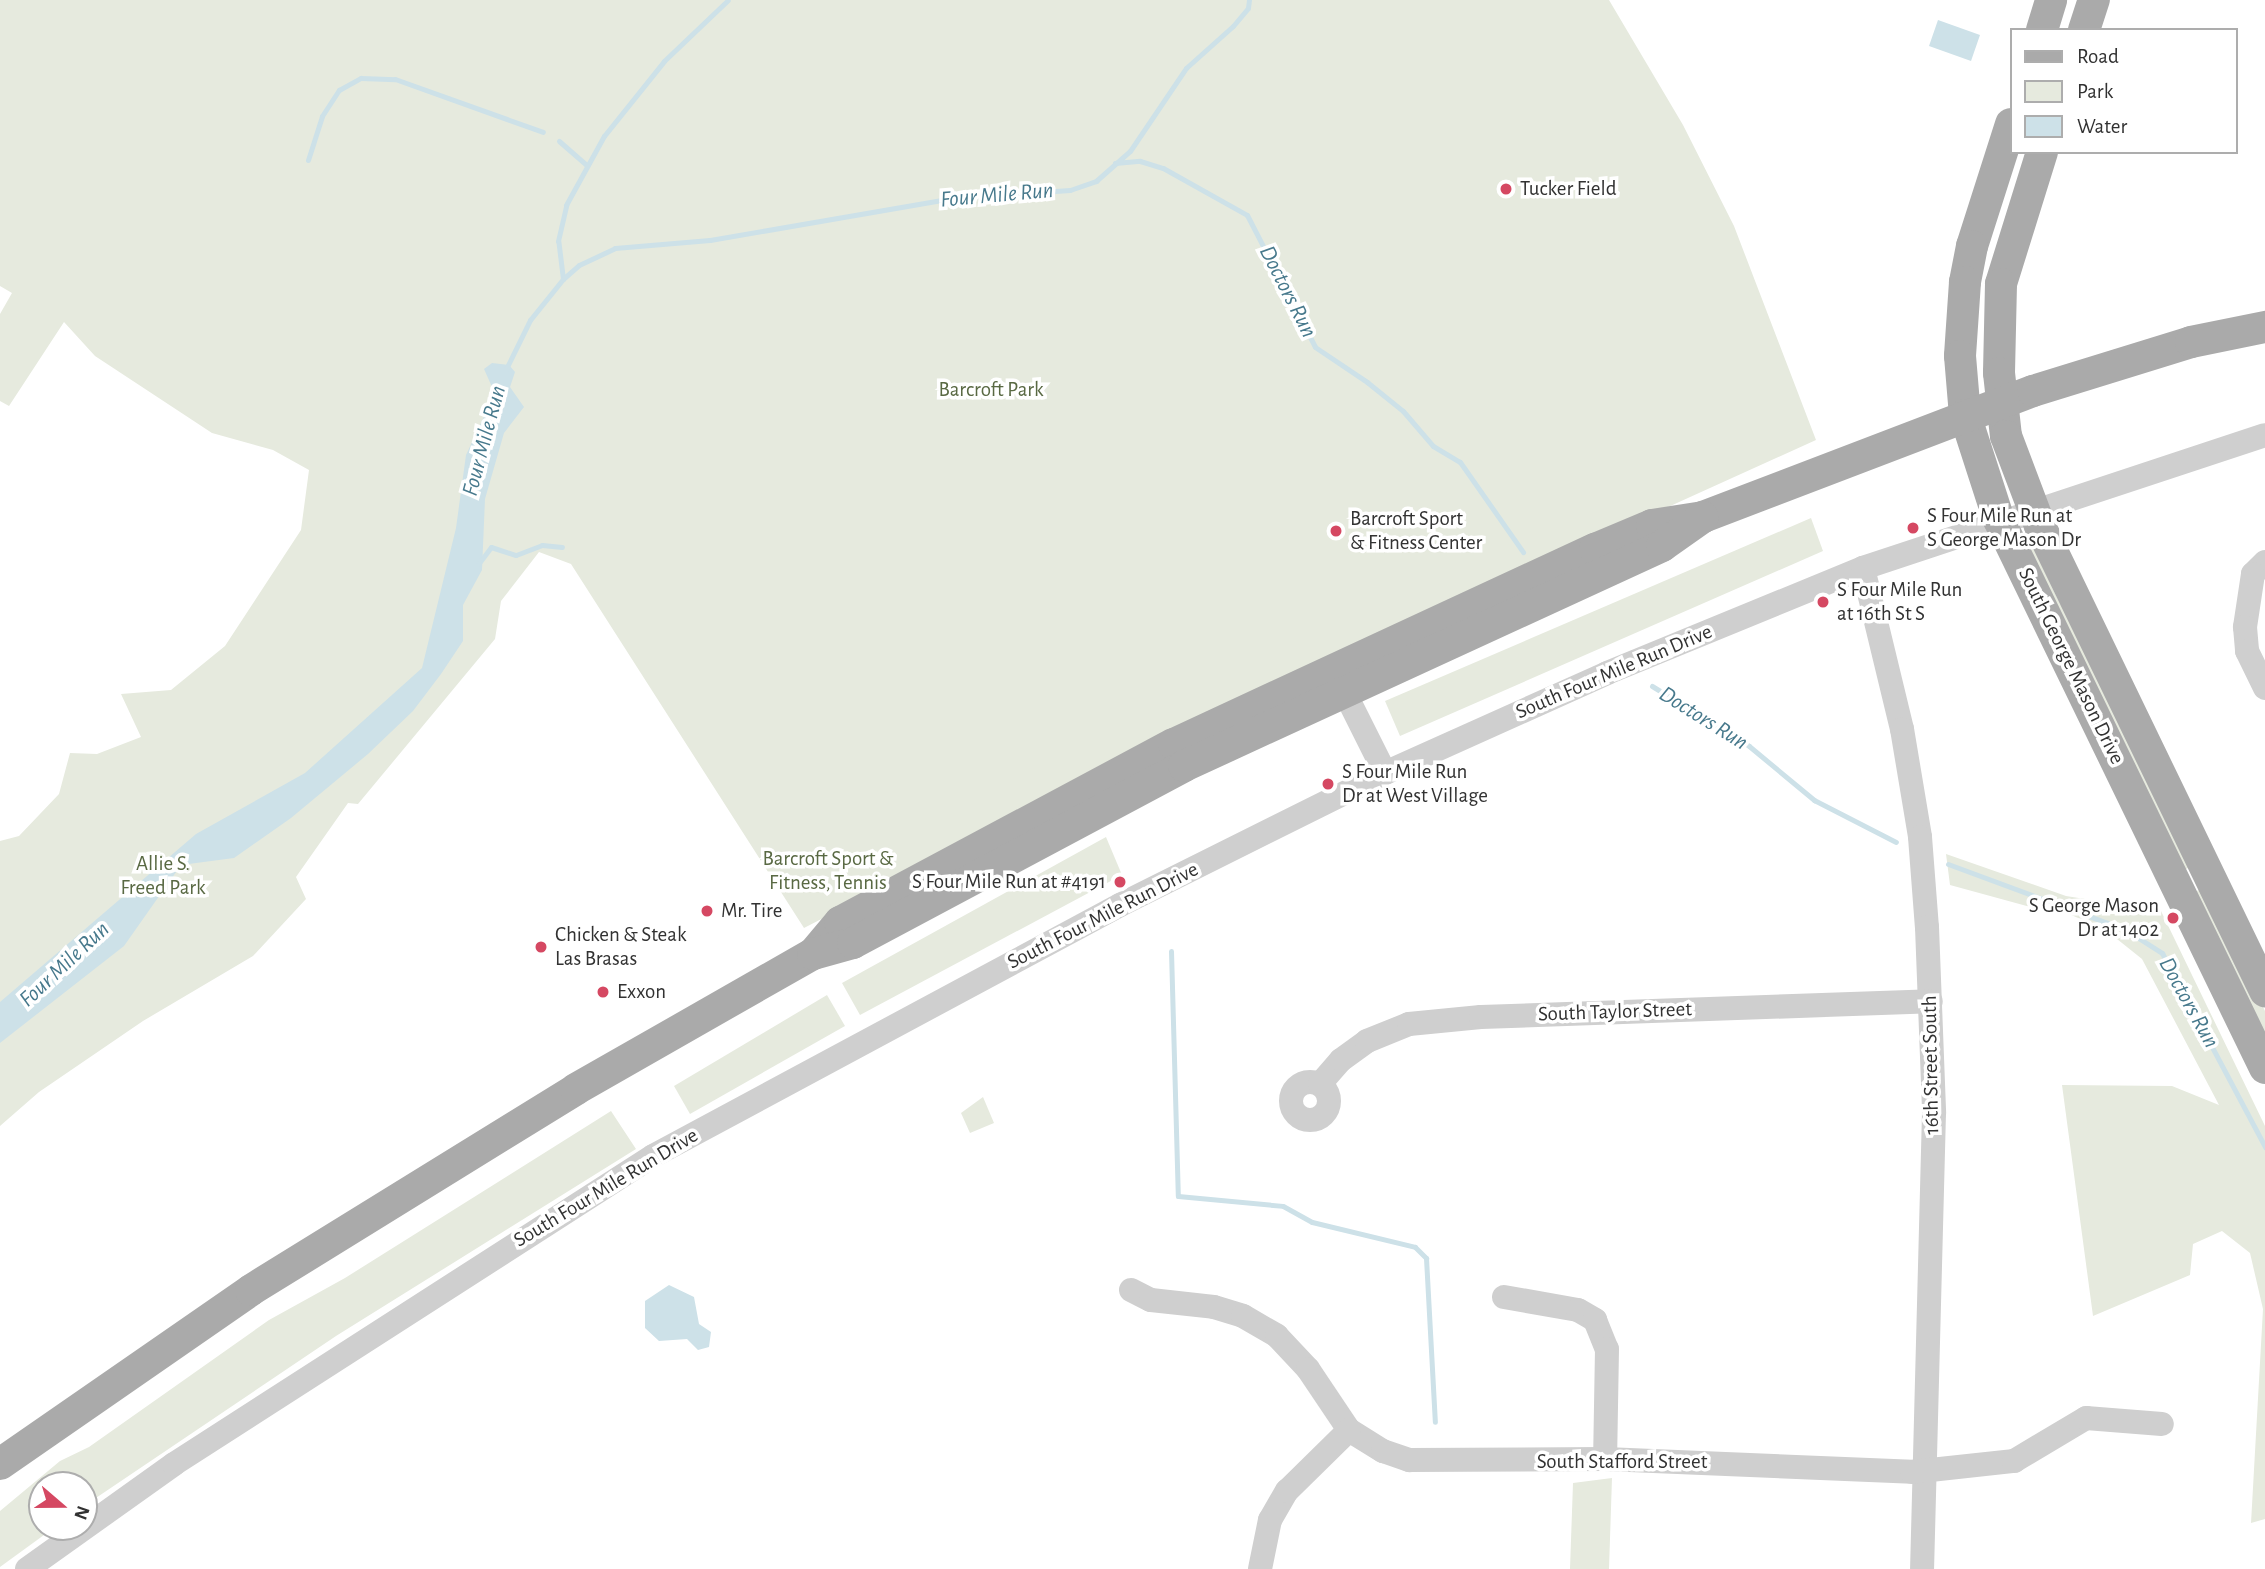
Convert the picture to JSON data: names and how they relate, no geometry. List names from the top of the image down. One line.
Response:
{"streets":{"main road":["South George Mason Drive"],"street":["South Four Mile Run Drive","South Taylor Street","16th Street South","South Stafford Street"]},"crossings":[["South George Mason Drive","South Four Mile Run Drive"],["South Four Mile Run Drive","16th Street South"],["South Taylor Street","16th Street South"],["16th Street South","South Stafford Street"]],"water":["Four Mile Run","Doctors Run"],"parks":["Barcroft Park","Barcroft Sport & Fitness, Tennis","Allie S. Freed Park"],"places":["Tucker Field","S Four Mile Run at S George Mason Dr","Barcroft Sport & Fitness Center","S Four Mile Run at 16th St S","S Four Mile Run Dr at West Village","S Four Mile Run at #4191","Mr. Tire","S George Mason Dr at 1402","Chicken & Steak Las Brasas","Exxon"],"legend":["Road","Park","Water"],"north":"right"}
